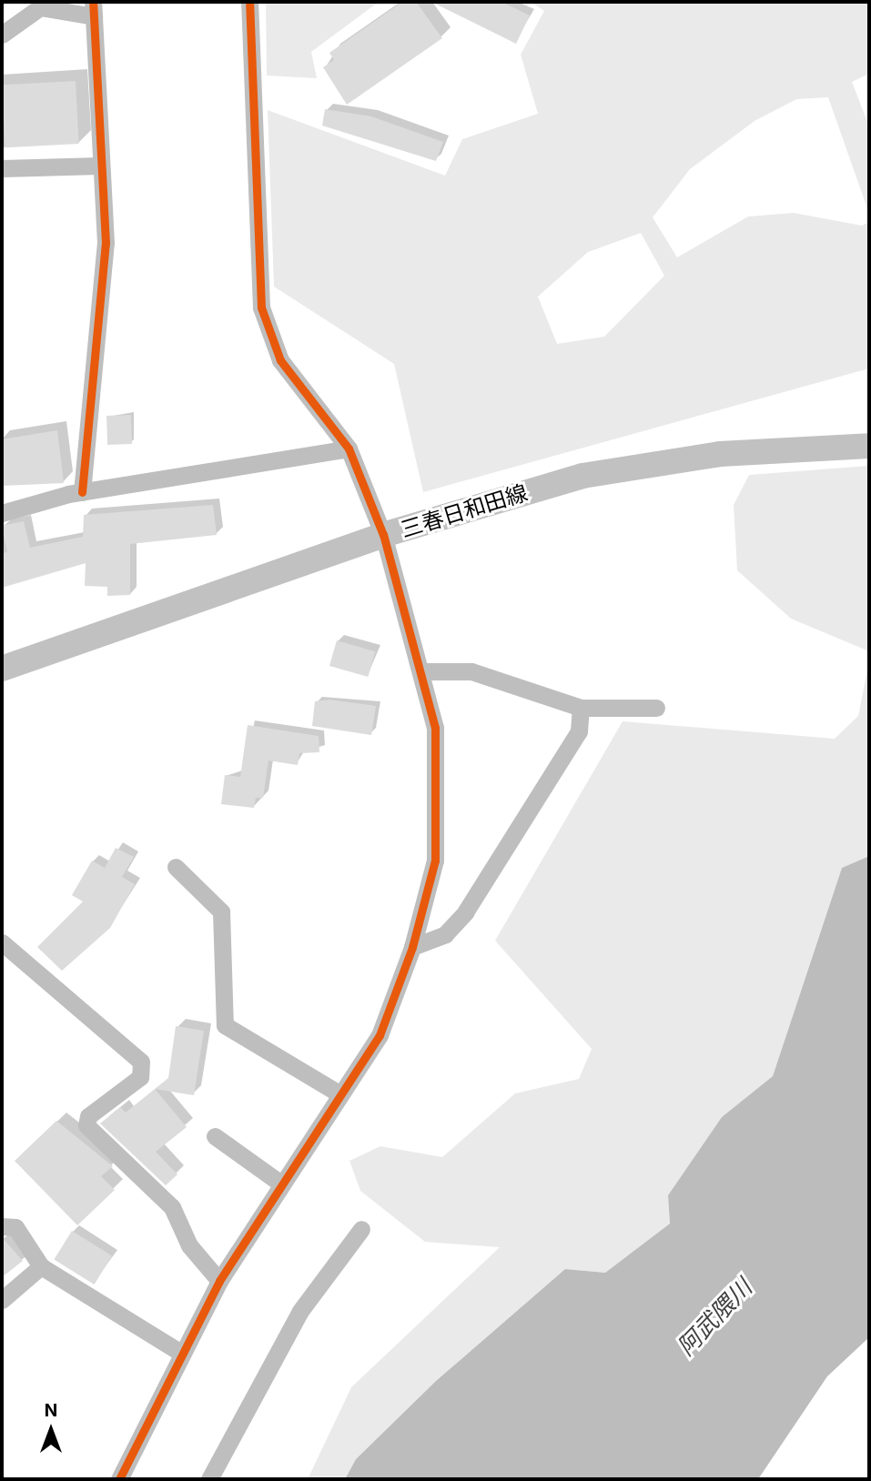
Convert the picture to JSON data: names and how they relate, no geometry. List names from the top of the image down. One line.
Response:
{"streets":{"main road":["三春日和田線"]},"water":["阿武隈川"],"north":"top"}
